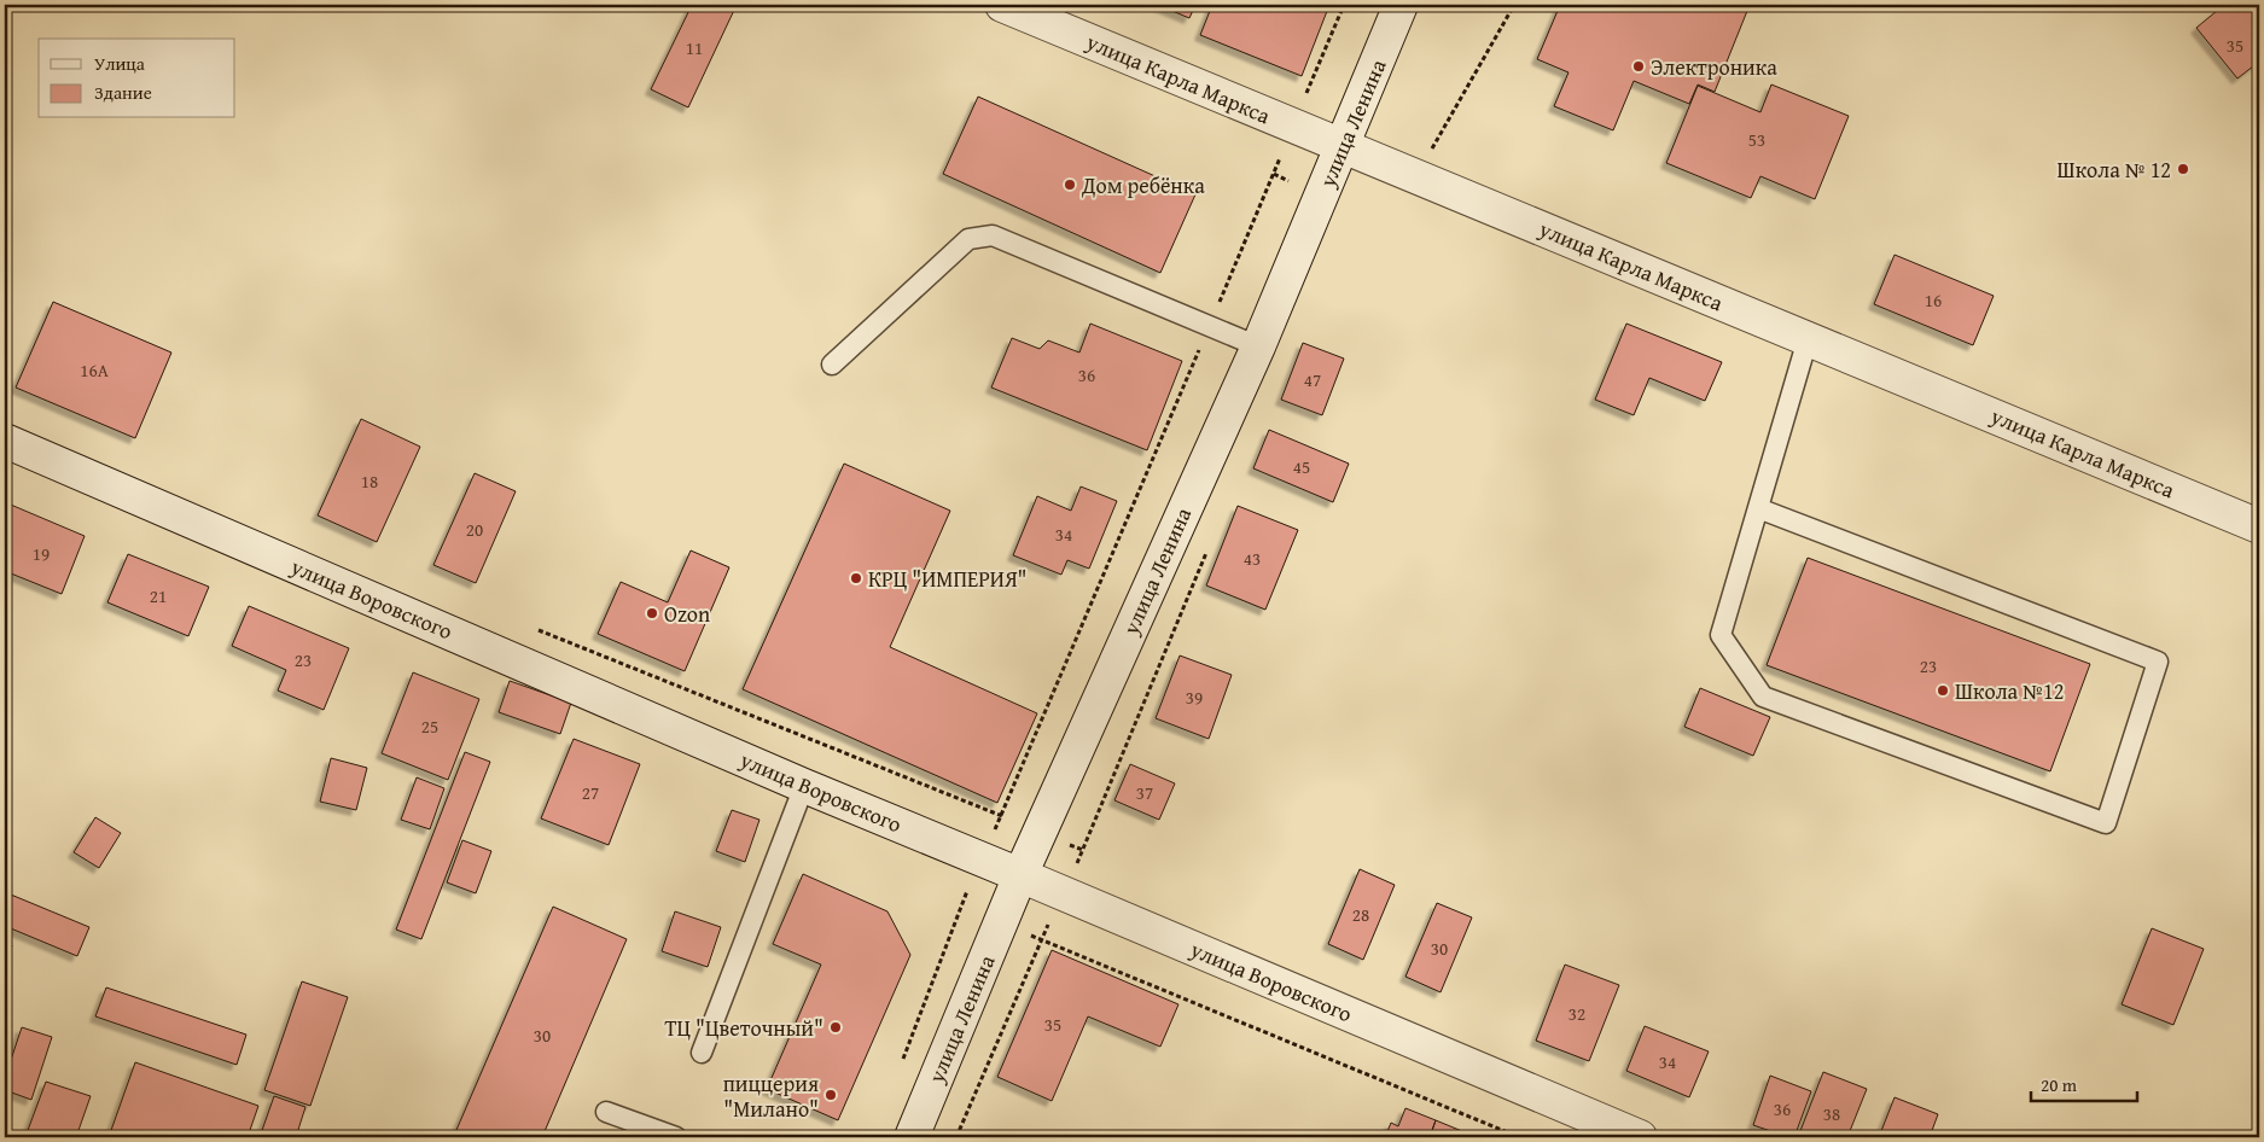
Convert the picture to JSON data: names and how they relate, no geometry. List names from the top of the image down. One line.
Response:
{"streets":{"street":["улица Карла Маркса","улица Ленина","улица Воровского"]},"crossings":[["улица Карла Маркса","улица Ленина"],["улица Ленина","улица Воровского"]],"places":["Электроника","Школа № 12","Дом ребёнка","КРЦ \"ИМПЕРИЯ\"","Ozon","Школа №12","ТЦ \"Цветочный\"","пиццерия \"Милано\""],"house_numbers":["35","11","53","16","16А","36","47","45","18","20","34","19","43","21","23","23","39","25","27","37","28","30","32","35","30","34","36","38"],"legend":["Улица","Здание"],"scale_bar":"20 m"}
